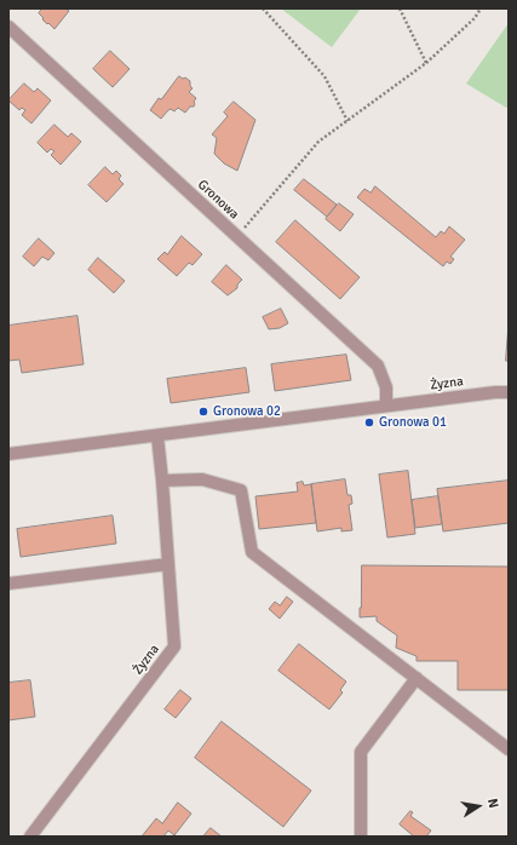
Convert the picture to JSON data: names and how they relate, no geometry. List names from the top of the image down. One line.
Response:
{"streets":{"street":["Gronowa","Żyzna"]},"crossings":[["Gronowa","Żyzna"]],"places":["Gronowa 02","Gronowa 01"],"north":"right"}
